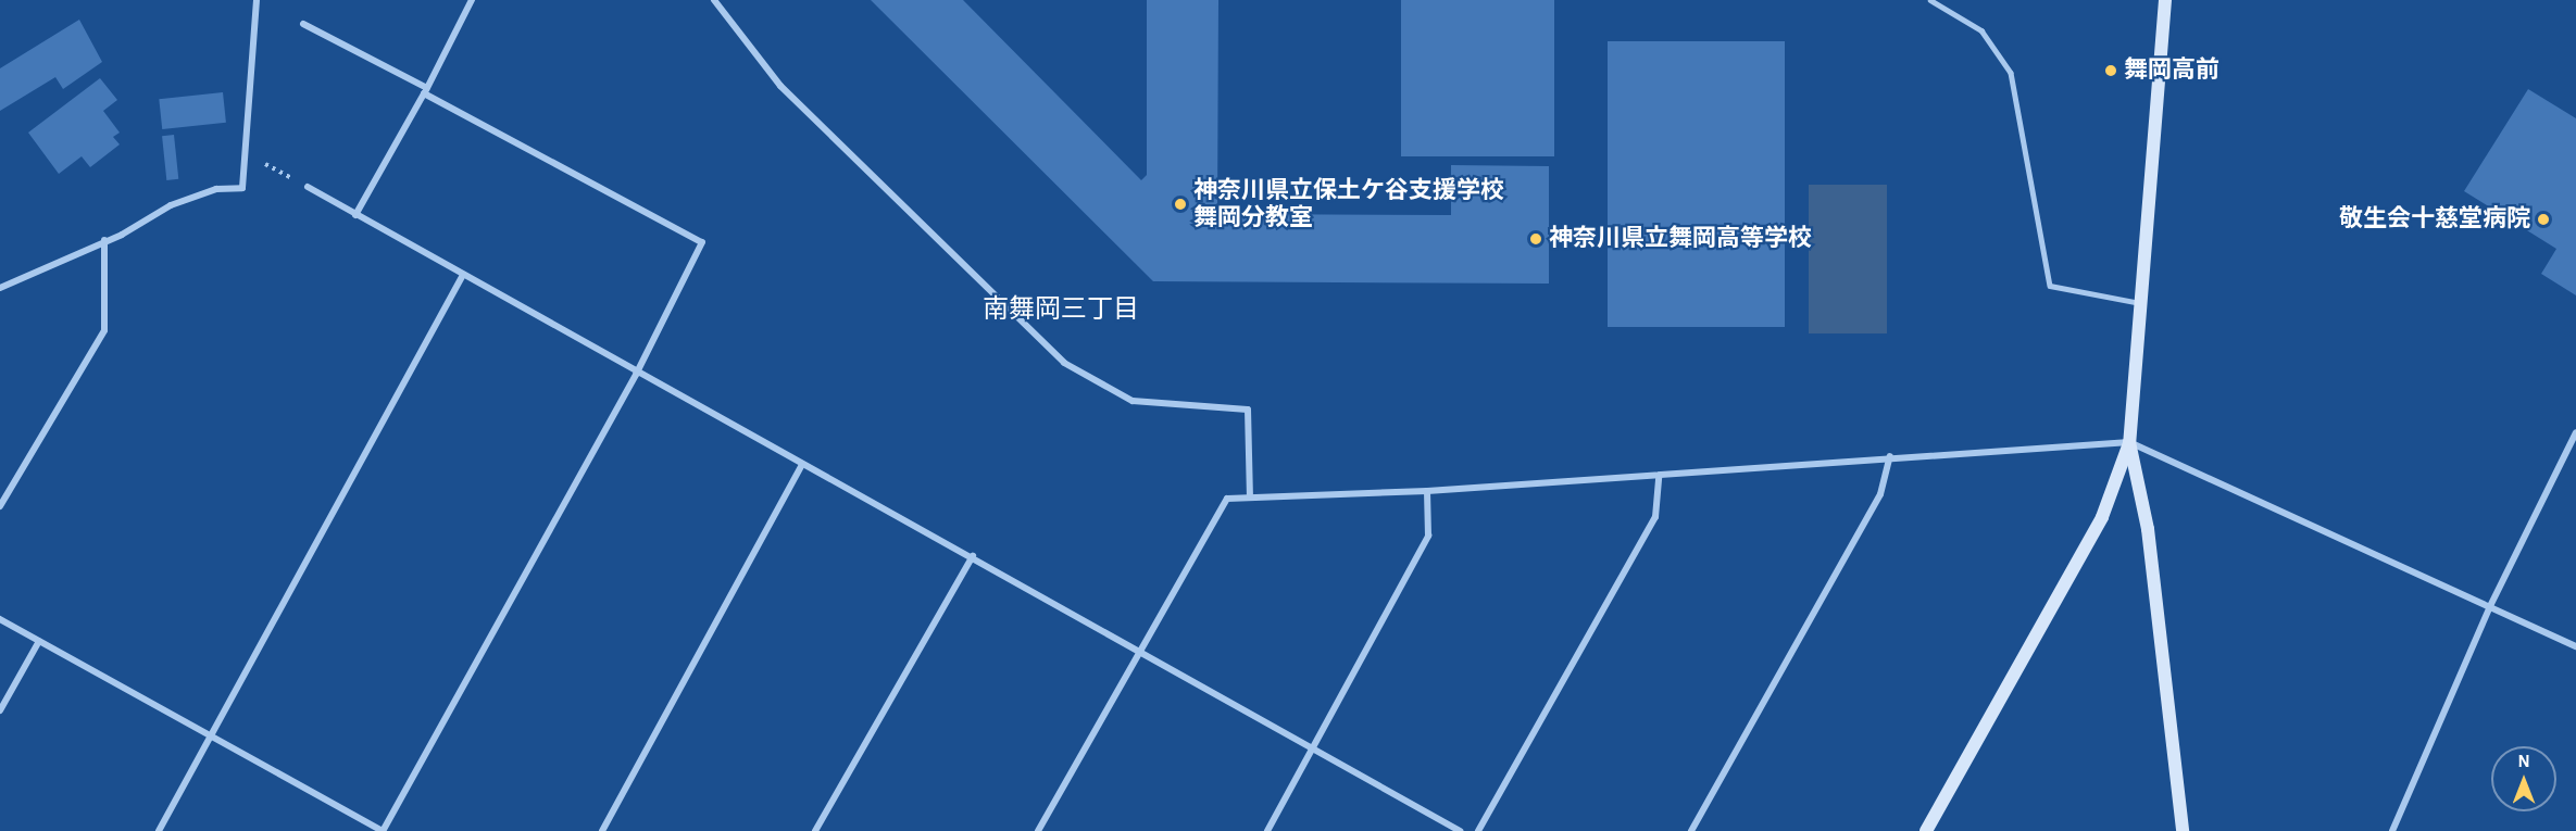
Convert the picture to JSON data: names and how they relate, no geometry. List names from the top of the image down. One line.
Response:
{"districts":["南舞岡三丁目"],"places":["舞岡高前","神奈川県立保土ケ谷支援学校 舞岡分教室","敬生会十慈堂病院","神奈川県立舞岡高等学校"],"north":"top"}
